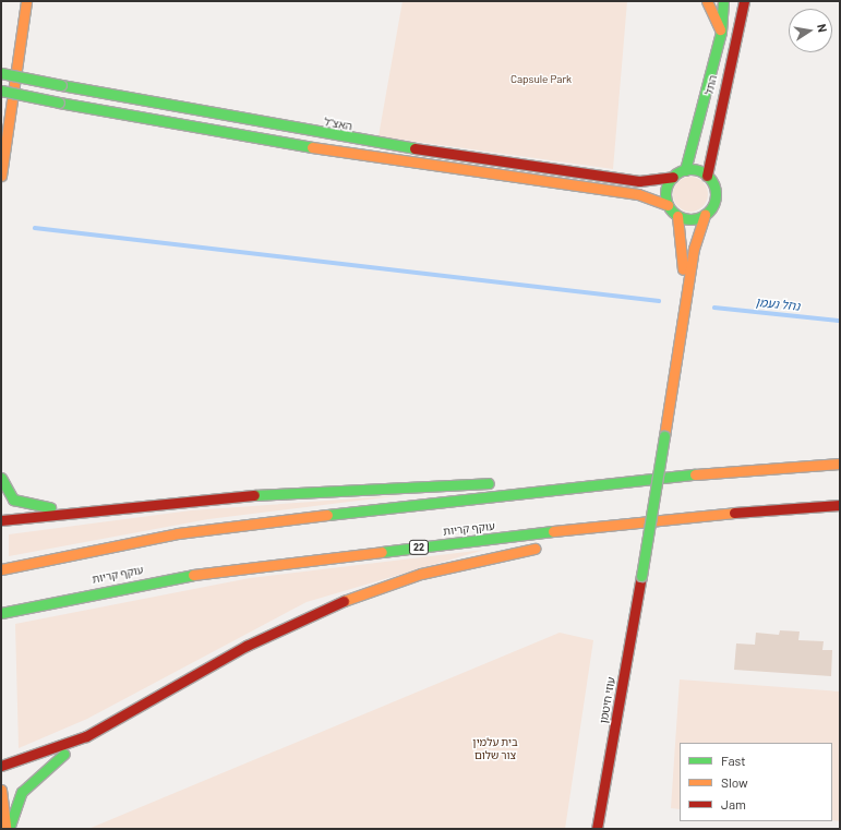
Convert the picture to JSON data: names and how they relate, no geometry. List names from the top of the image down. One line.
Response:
{"streets":{"main road":["התל","האצ\"ל","עוקף קריות","22","עוזי חיטמן"]},"crossings":[["התל","האצ\"ל"]],"water":["נחל נעמן"],"parks":["Capsule Park","בית עלמין צור שלום"],"legend":["Fast","Slow","Jam"],"north":"right"}
